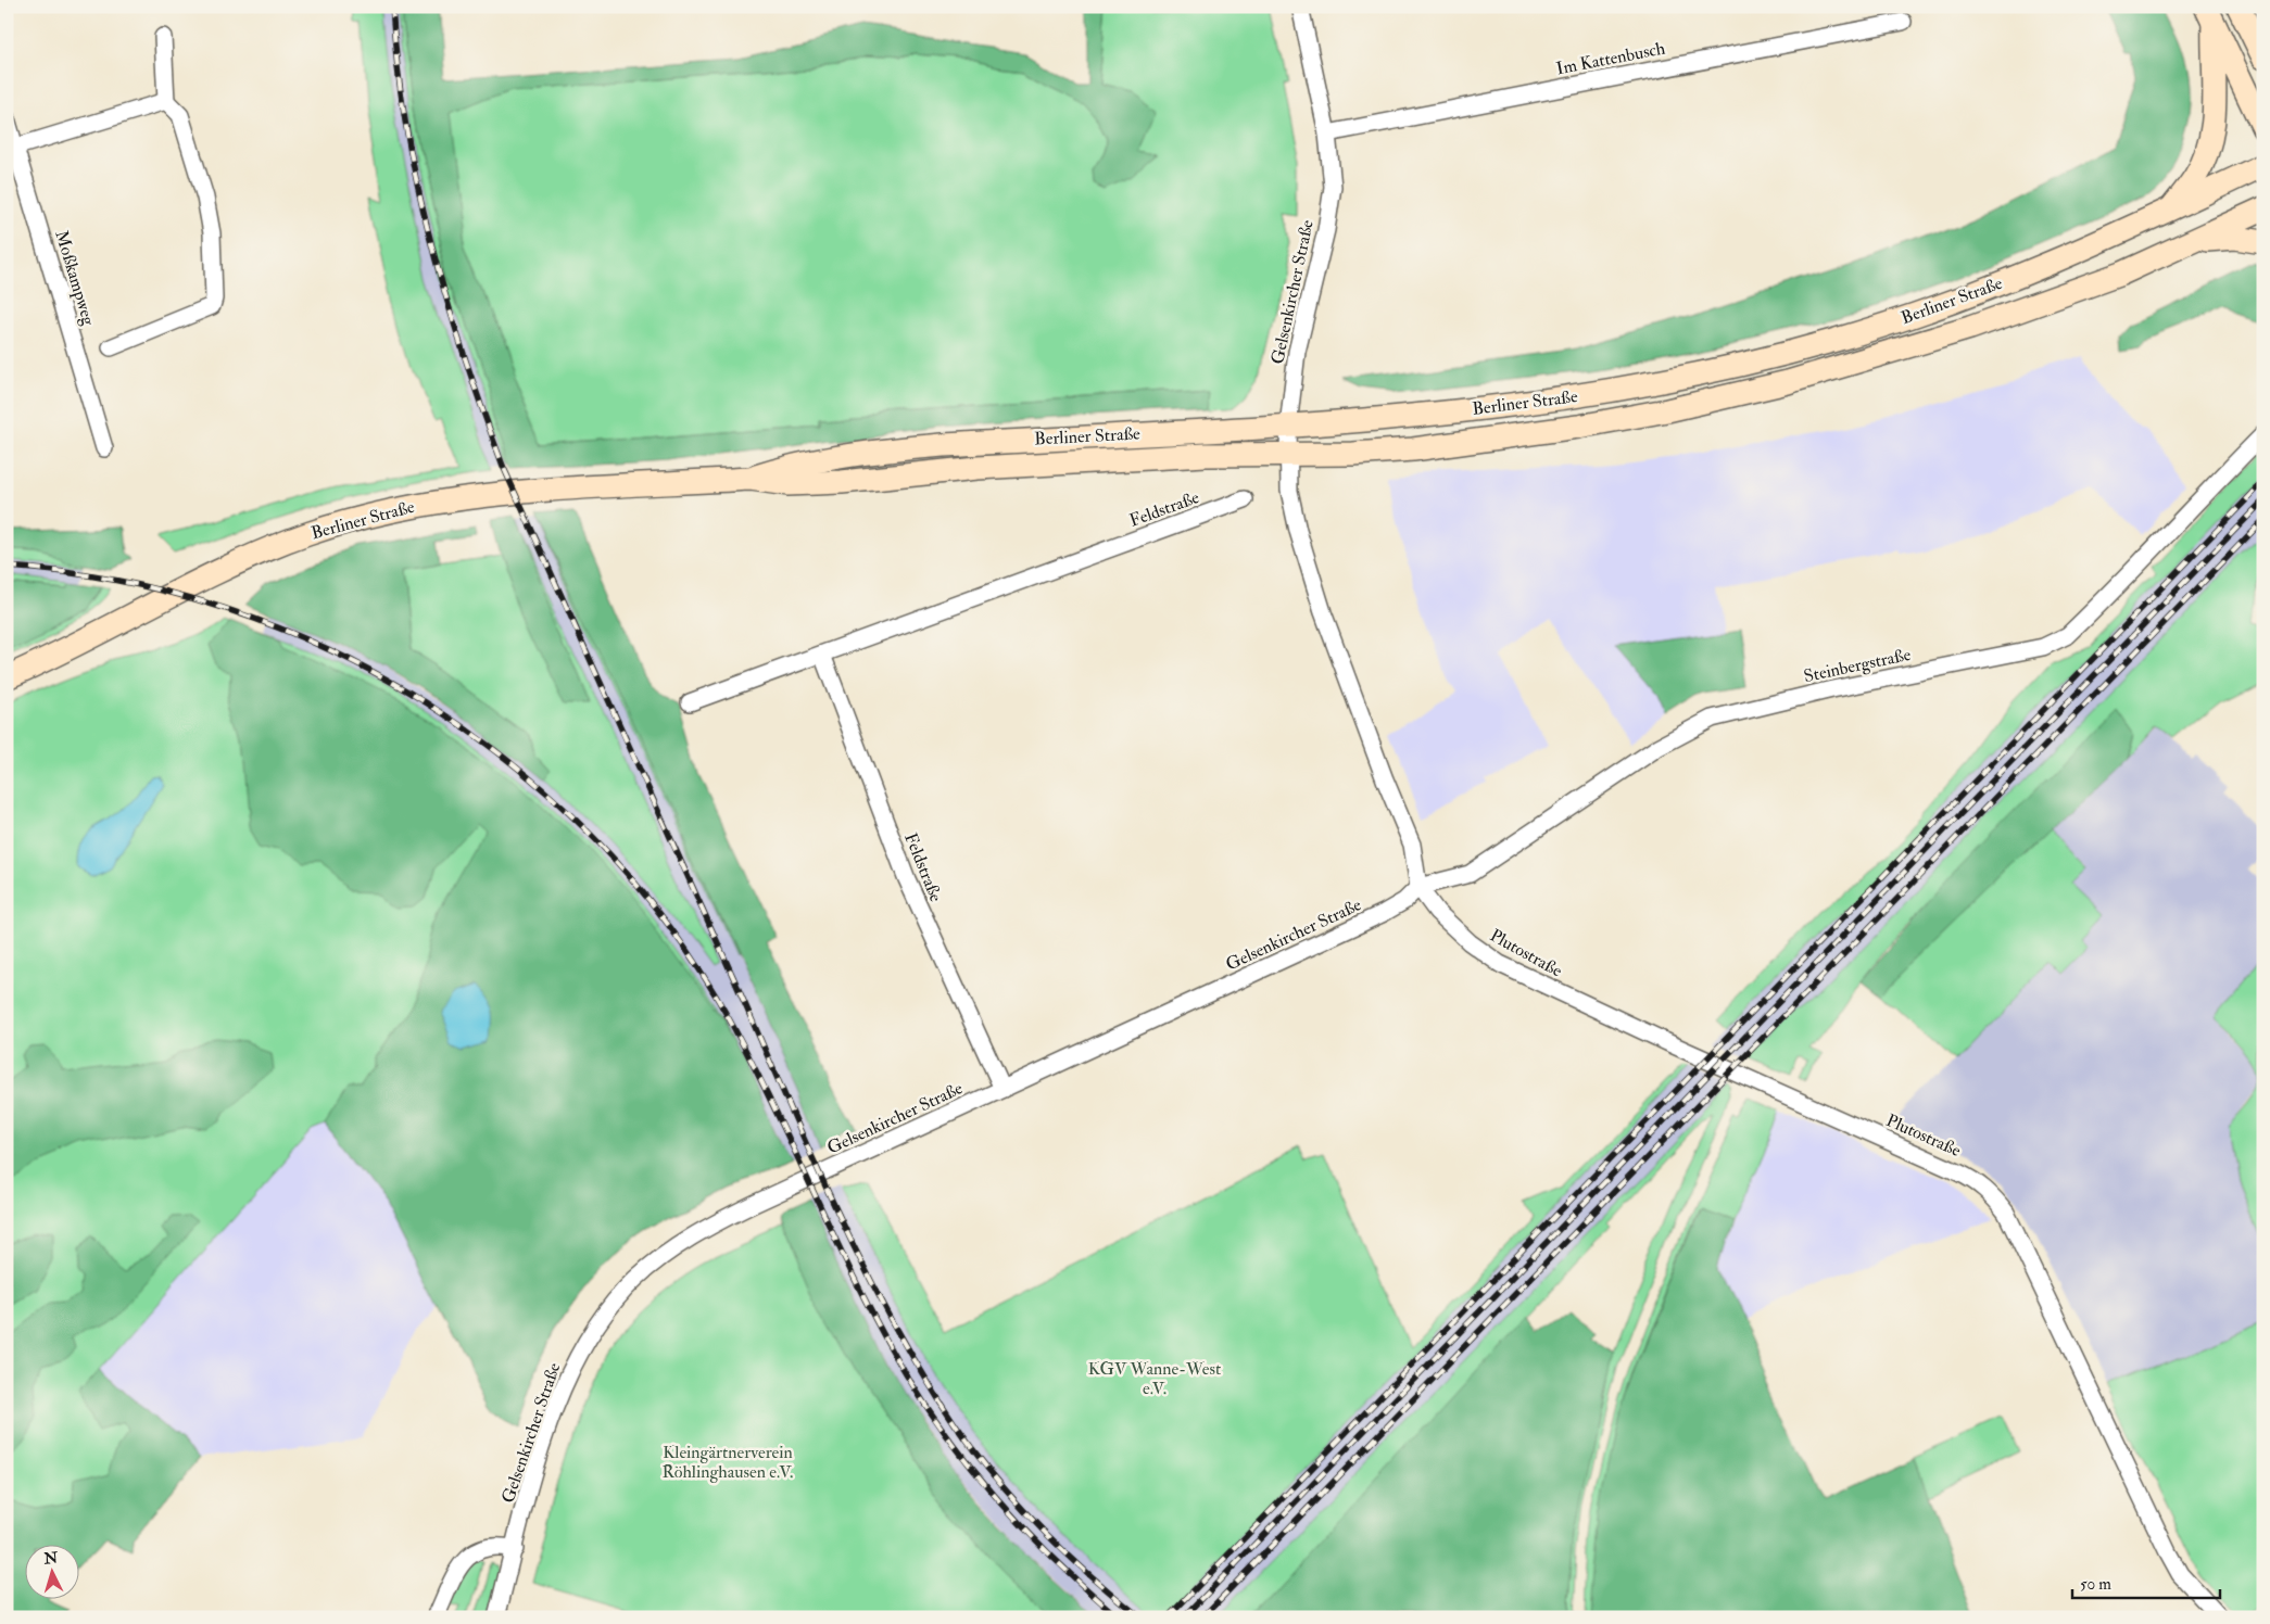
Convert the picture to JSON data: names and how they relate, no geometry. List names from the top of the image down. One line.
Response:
{"streets":{"main road":["Berliner Straße"],"street":["Im Kattenbusch","Moßkampweg","Gelsenkircher Straße","Feldstraße","Steinbergstraße","Plutostraße"]},"crossings":[["Im Kattenbusch","Gelsenkircher Straße"],["Gelsenkircher Straße","Berliner Straße"],["Gelsenkircher Straße","Feldstraße"],["Gelsenkircher Straße","Steinbergstraße"],["Gelsenkircher Straße","Plutostraße"],["Steinbergstraße","Plutostraße"]],"parks":["KGV Wanne-West e.V.","Kleingärtnerverein Röhlinghausen e.V."],"scale_bar":"50 m","north":"top"}
